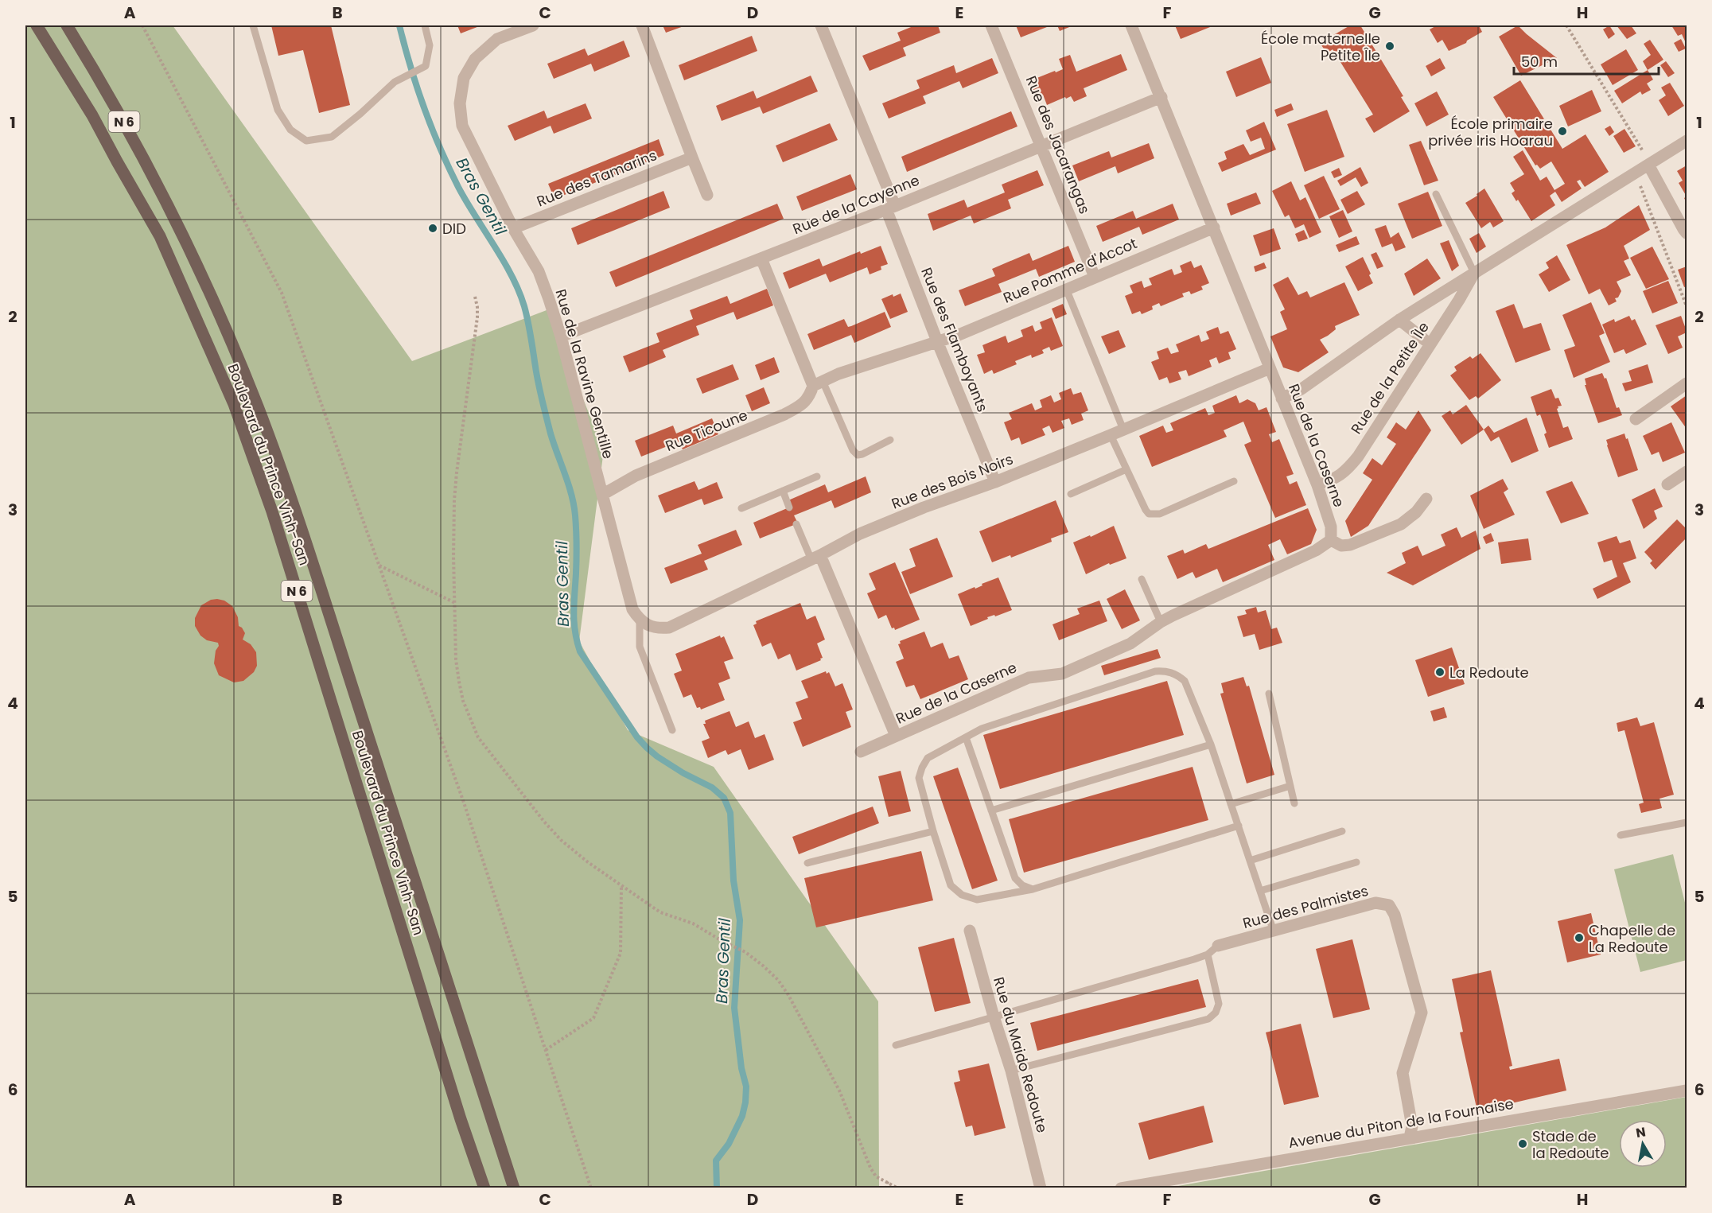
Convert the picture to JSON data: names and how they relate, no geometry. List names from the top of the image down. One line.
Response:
{"streets":{"main road":["N 6","Boulevard du Prince Vinh-San"],"street":["Rue des Jacarangas","Rue des Tamarins","Rue de la Cayenne","Rue Pomme d'Accot","Rue des Flamboyants","Rue de la Ravine Gentille","Rue de la Petite Île","Rue Ticoune","Rue de la Caserne","Rue des Bois Noirs","Rue des Palmistes","Rue du Maido Redoute","Avenue du Piton de la Fournaise"]},"crossings":[["Rue des Jacarangas","Rue de la Cayenne"],["Rue des Jacarangas","Rue Pomme d'Accot"],["Rue des Tamarins","Rue de la Ravine Gentille"],["Rue de la Cayenne","Rue des Flamboyants"],["Rue de la Cayenne","Rue de la Ravine Gentille"],["Rue de la Cayenne","Rue de la Caserne"],["Rue Pomme d'Accot","Rue des Flamboyants"],["Rue Pomme d'Accot","Rue de la Caserne"],["Rue des Flamboyants","Rue des Bois Noirs"],["Rue de la Ravine Gentille","Rue Ticoune"],["Rue de la Ravine Gentille","Rue des Bois Noirs"],["Rue de la Petite Île","Rue de la Caserne"],["Rue de la Caserne","Rue des Bois Noirs"],["Rue des Palmistes","Avenue du Piton de la Fournaise"]],"water":["Bras Gentil"],"places":["École maternelle Petite Île","École primaire privée Iris Hoarau","DID","La Redoute","Chapelle de La Redoute","Stade de la Redoute"],"scale_bar":"50 m","north":"top","grid":{"columns":["A","B","C","D","E","F","G","H"],"rows":["1","2","3","4","5","6"]}}
